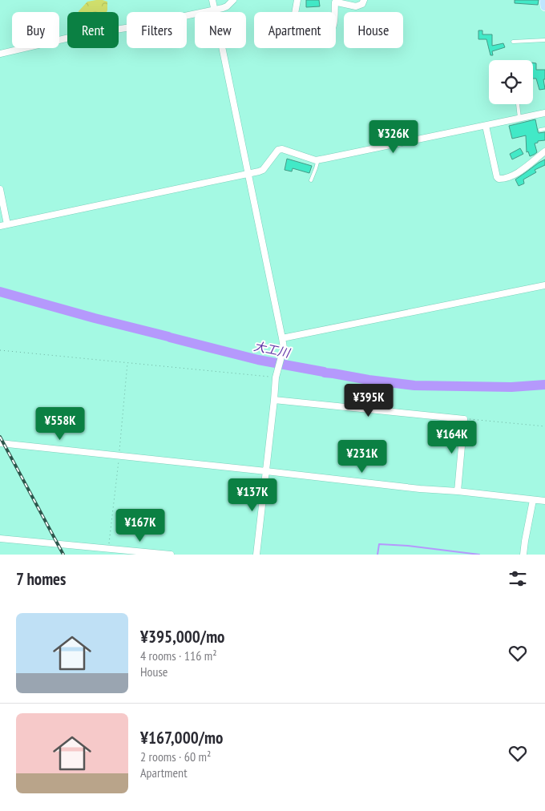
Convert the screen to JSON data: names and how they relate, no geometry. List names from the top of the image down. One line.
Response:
{"water":["大工川"],"page":{"chip":["Buy","Rent","Filters","New","Apartment","House"],"price":["¥326K","¥395K","¥558K","¥164K","¥231K","¥137K","¥167K"],"heading":"7 homes","list":[{"name":"¥395,000/mo","note":"4 rooms · 116 m² · House"},{"name":"¥167,000/mo","note":"2 rooms · 60 m² · Apartment"}]}}
